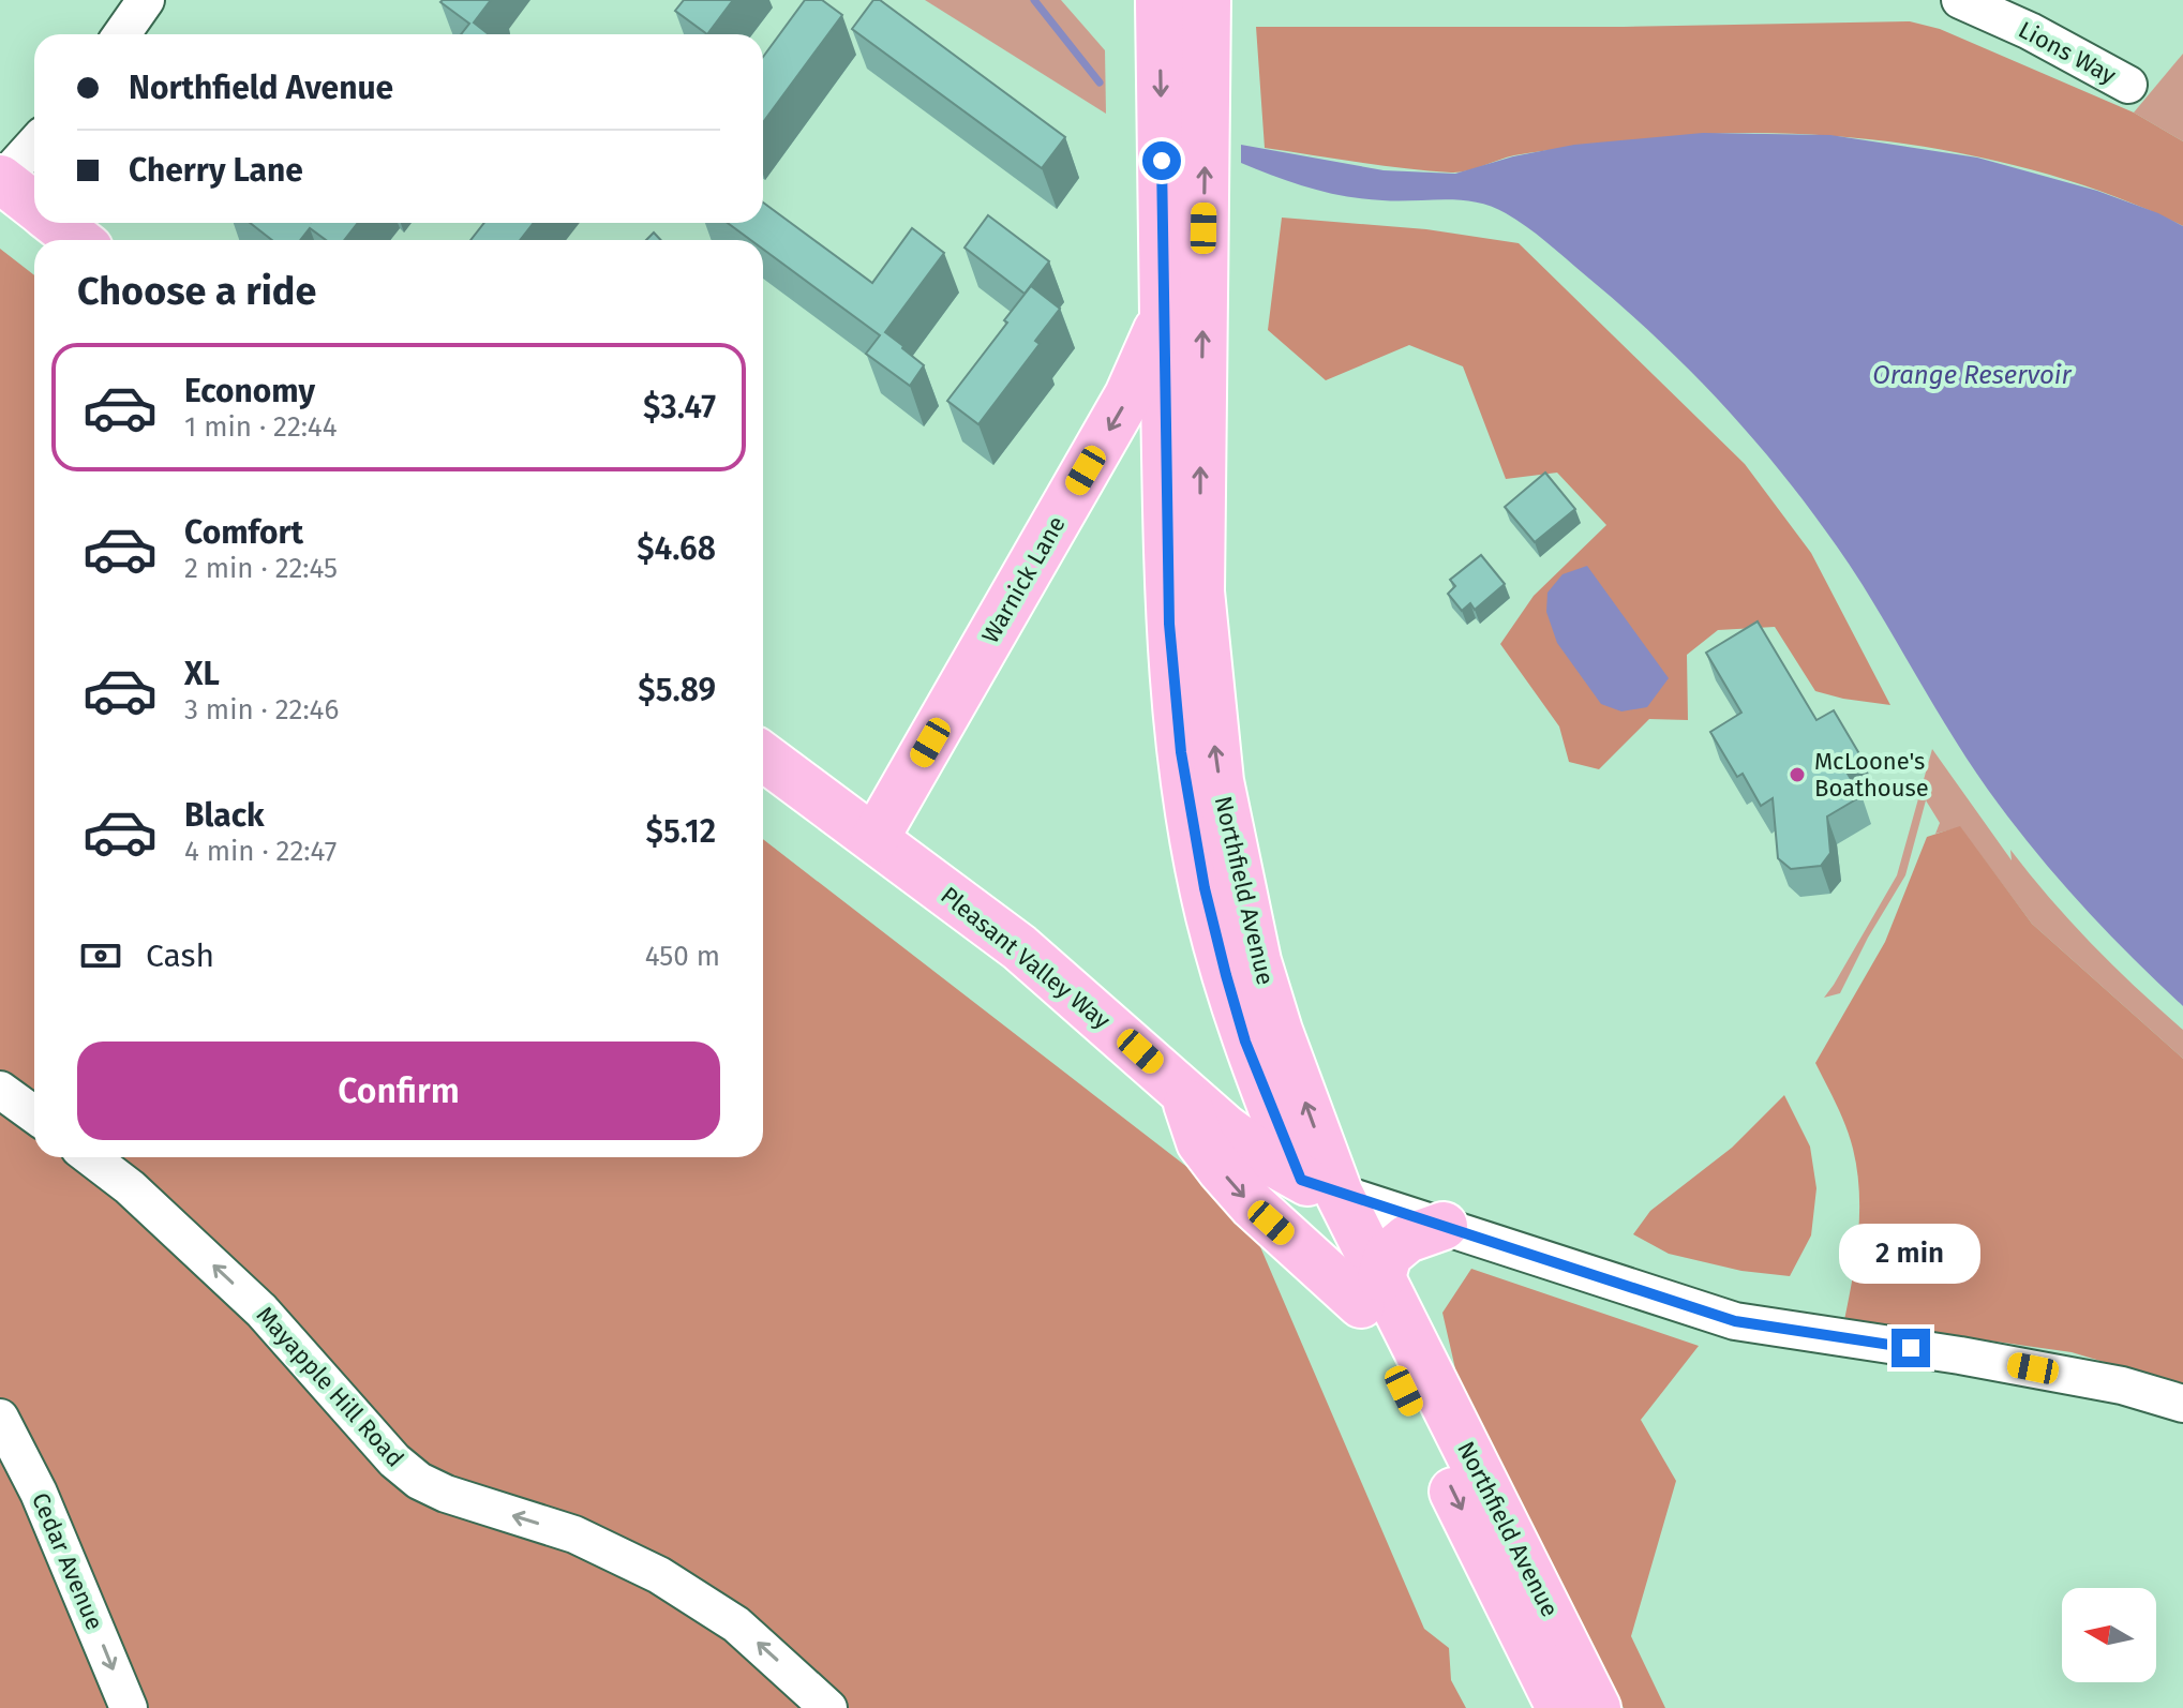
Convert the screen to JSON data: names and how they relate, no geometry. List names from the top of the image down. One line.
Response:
{"streets":{"main road":["Warnick Lane","Northfield Avenue","Pleasant Valley Way"],"street":["Lions Way","Mayapple Hill Road","Cedar Avenue"]},"crossings":[["Warnick Lane","Northfield Avenue"],["Warnick Lane","Pleasant Valley Way"],["Northfield Avenue","Pleasant Valley Way"]],"one_way":["Warnick Lane","Mayapple Hill Road","Cedar Avenue"],"water":["Orange Reservoir"],"places":["McLoone's Boathouse"],"north":"left","page":{"banner":["Northfield Avenue","Cherry Lane"],"heading":"Choose a ride","list":[{"name":"Economy","note":"1 min · 22:44","value":"$3.47"},{"name":"Comfort","note":"2 min · 22:45","value":"$4.68"},{"name":"XL","note":"3 min · 22:46","value":"$5.89"},{"name":"Black","note":"4 min · 22:47","value":"$5.12"}],"pay":["Cash","450 m"],"buttons":"Confirm","bubble":"2 min"}}
